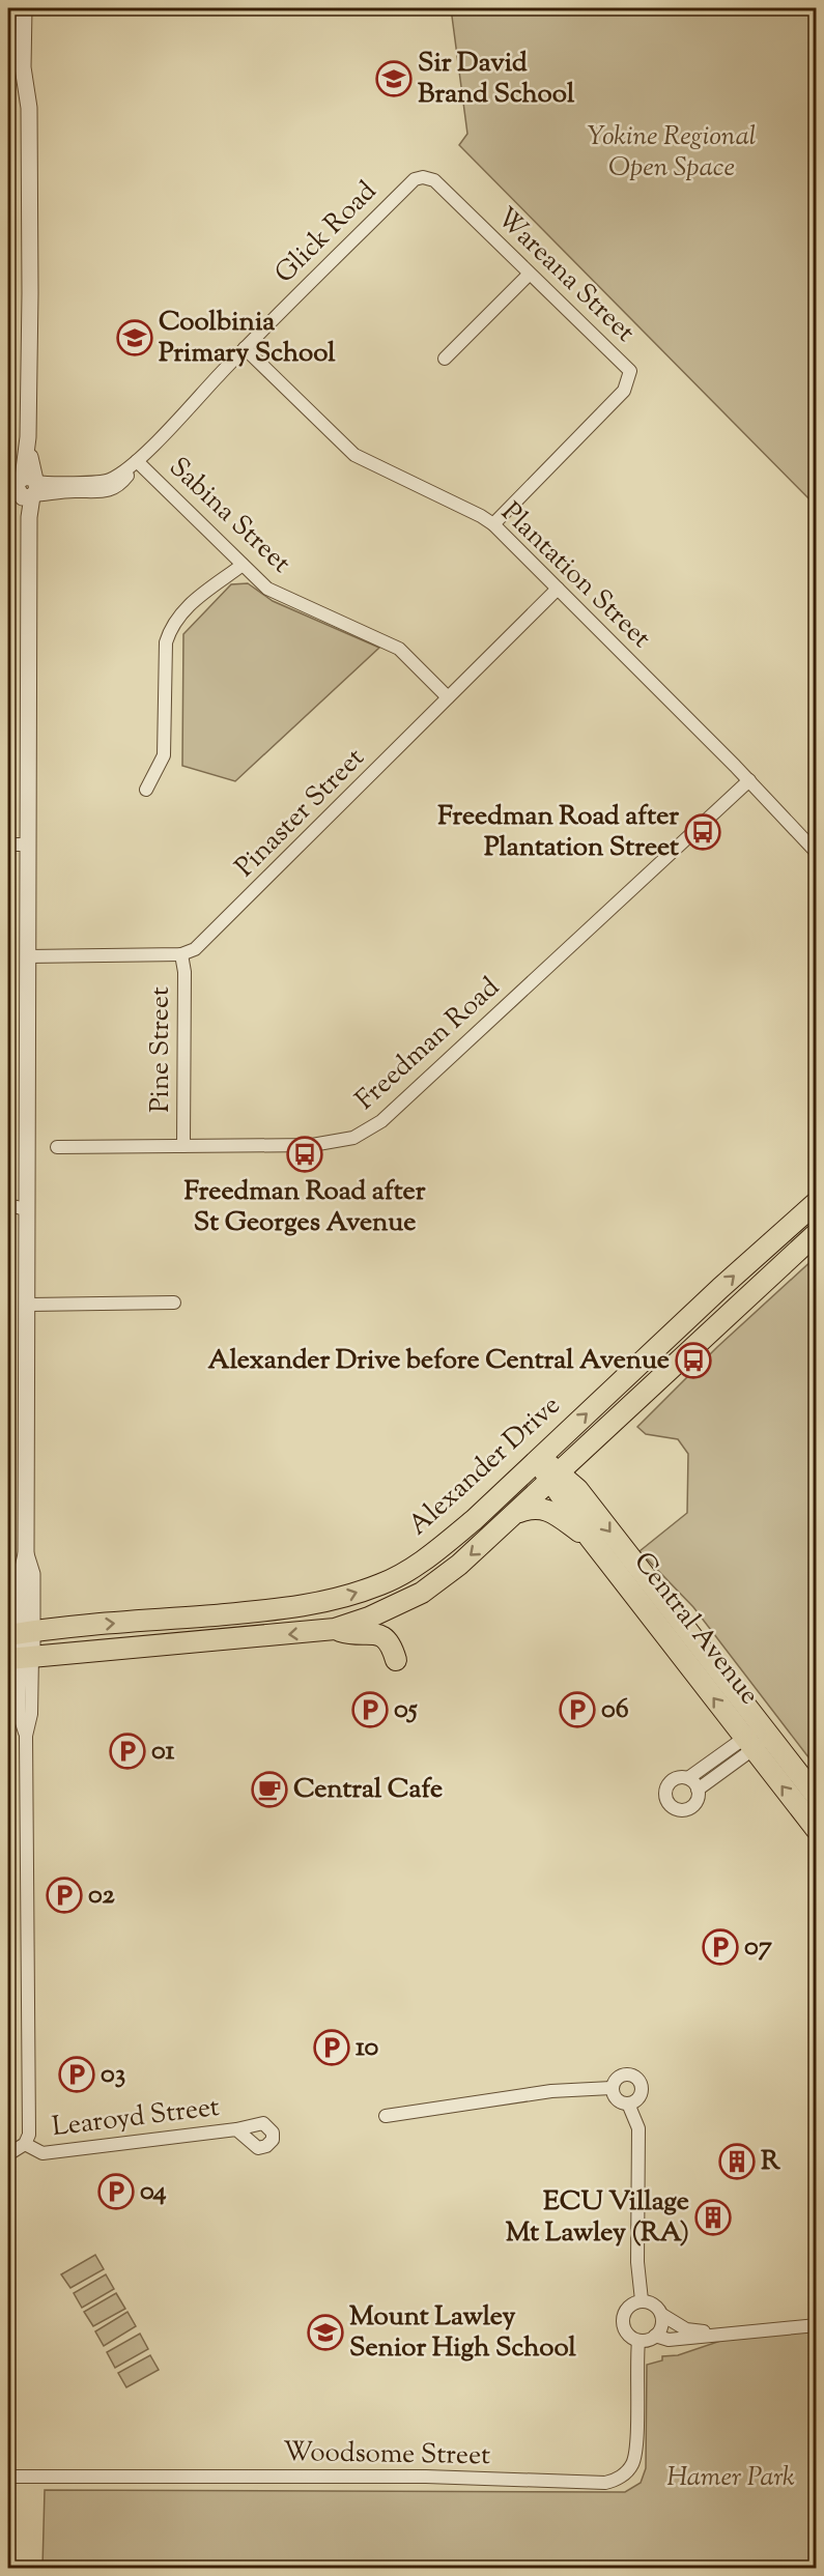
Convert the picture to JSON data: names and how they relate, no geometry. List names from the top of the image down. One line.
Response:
{"streets":{"main road":["Alexander Drive","Central Avenue"],"street":["Glick Road","Wareana Street","Sabina Street","Plantation Street","Pinaster Street","Freedman Road","Pine Street","Learoyd Street","Woodsome Street"]},"crossings":[["Glick Road","Wareana Street"],["Glick Road","Sabina Street"],["Glick Road","Plantation Street"],["Wareana Street","Plantation Street"],["Sabina Street","Pinaster Street"],["Plantation Street","Pinaster Street"],["Plantation Street","Freedman Road"],["Pinaster Street","Pine Street"],["Freedman Road","Pine Street"],["Alexander Drive","Central Avenue"]],"parks":["Yokine Regional Open Space","Hamer Park"],"places":{"school or university":["Sir David Brand School","Coolbinia Primary School","Mount Lawley Senior High School"],"bus stop":["Freedman Road after Plantation Street","Freedman Road after St Georges Avenue","Alexander Drive before Central Avenue"],"parking":["05","06","01","02","07","10","03","04"],"cafe":["Central Cafe"],"building":["R","ECU Village Mt Lawley (RA)"]}}
